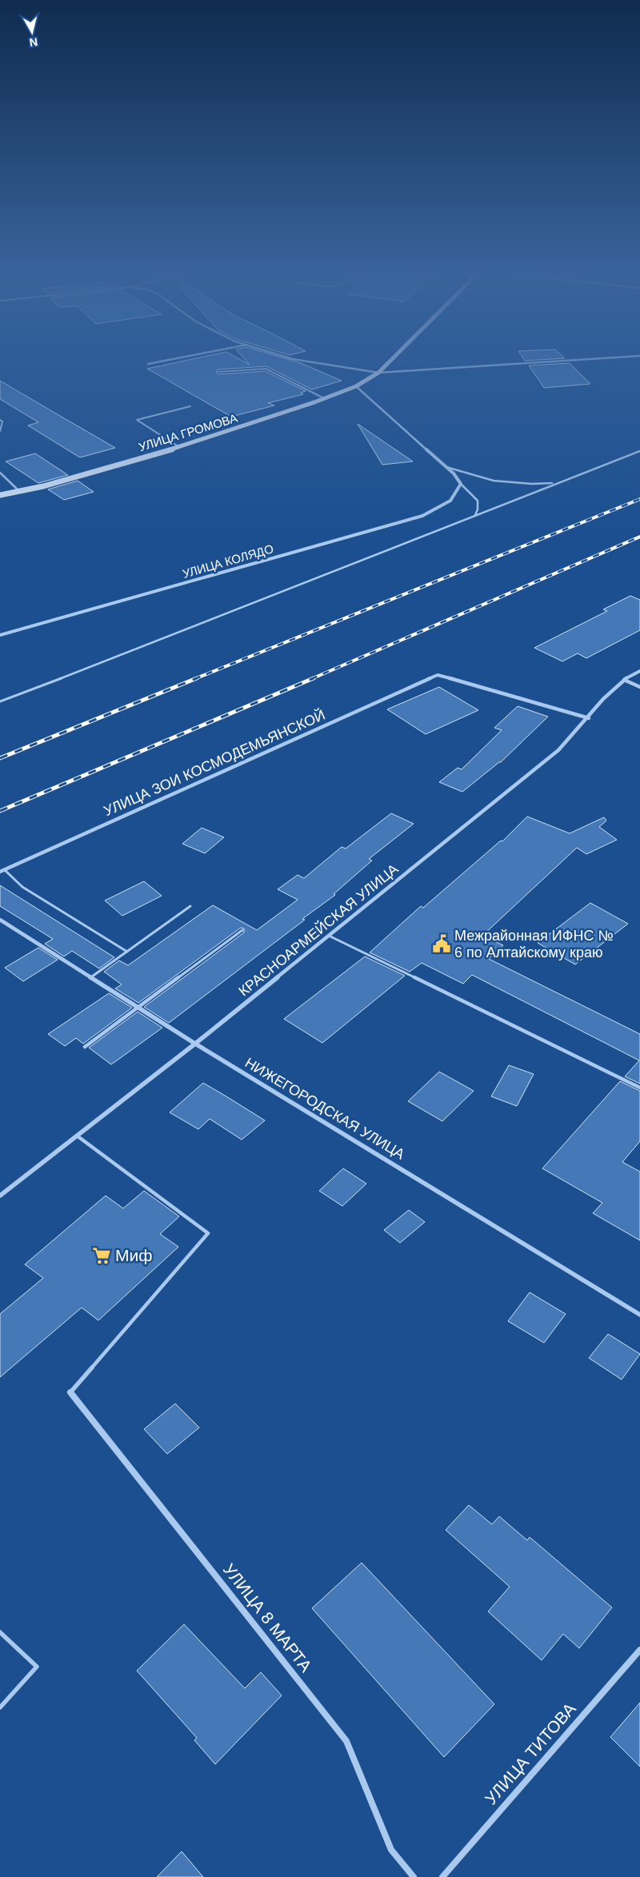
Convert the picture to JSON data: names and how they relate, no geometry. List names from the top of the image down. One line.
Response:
{"streets":{"street":["УЛИЦА ГРОМОВА","УЛИЦА КОЛЯДО","УЛИЦА ЗОИ КОСМОДЕМЬЯНСКОЙ","КРАСНОАРМЕЙСКАЯ УЛИЦА","НИЖЕГОРОДСКАЯ УЛИЦА","УЛИЦА 8 МАРТА","УЛИЦА ТИТОВА"]},"crossings":[["УЛИЦА ЗОИ КОСМОДЕМЬЯНСКОЙ","КРАСНОАРМЕЙСКАЯ УЛИЦА"],["КРАСНОАРМЕЙСКАЯ УЛИЦА","НИЖЕГОРОДСКАЯ УЛИЦА"]],"places":{"public building":["Межрайонная ИФНС № 6 по Алтайскому краю"],"supermarket":["Миф"]},"north":"bottom"}
